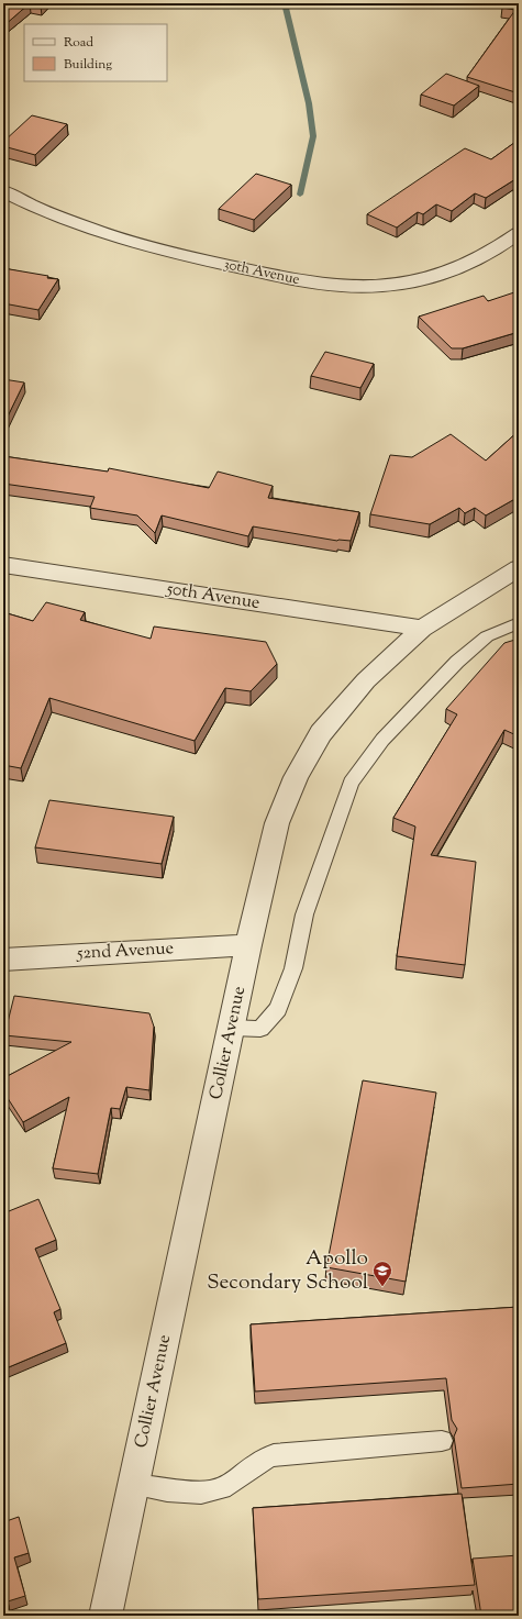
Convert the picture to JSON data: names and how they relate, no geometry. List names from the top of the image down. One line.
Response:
{"streets":{"street":["30th Avenue","50th Avenue","52nd Avenue","Collier Avenue"]},"crossings":[["50th Avenue","Collier Avenue"],["52nd Avenue","Collier Avenue"]],"places":{"school or university":["Apollo Secondary School"]},"legend":["Road","Building"]}
